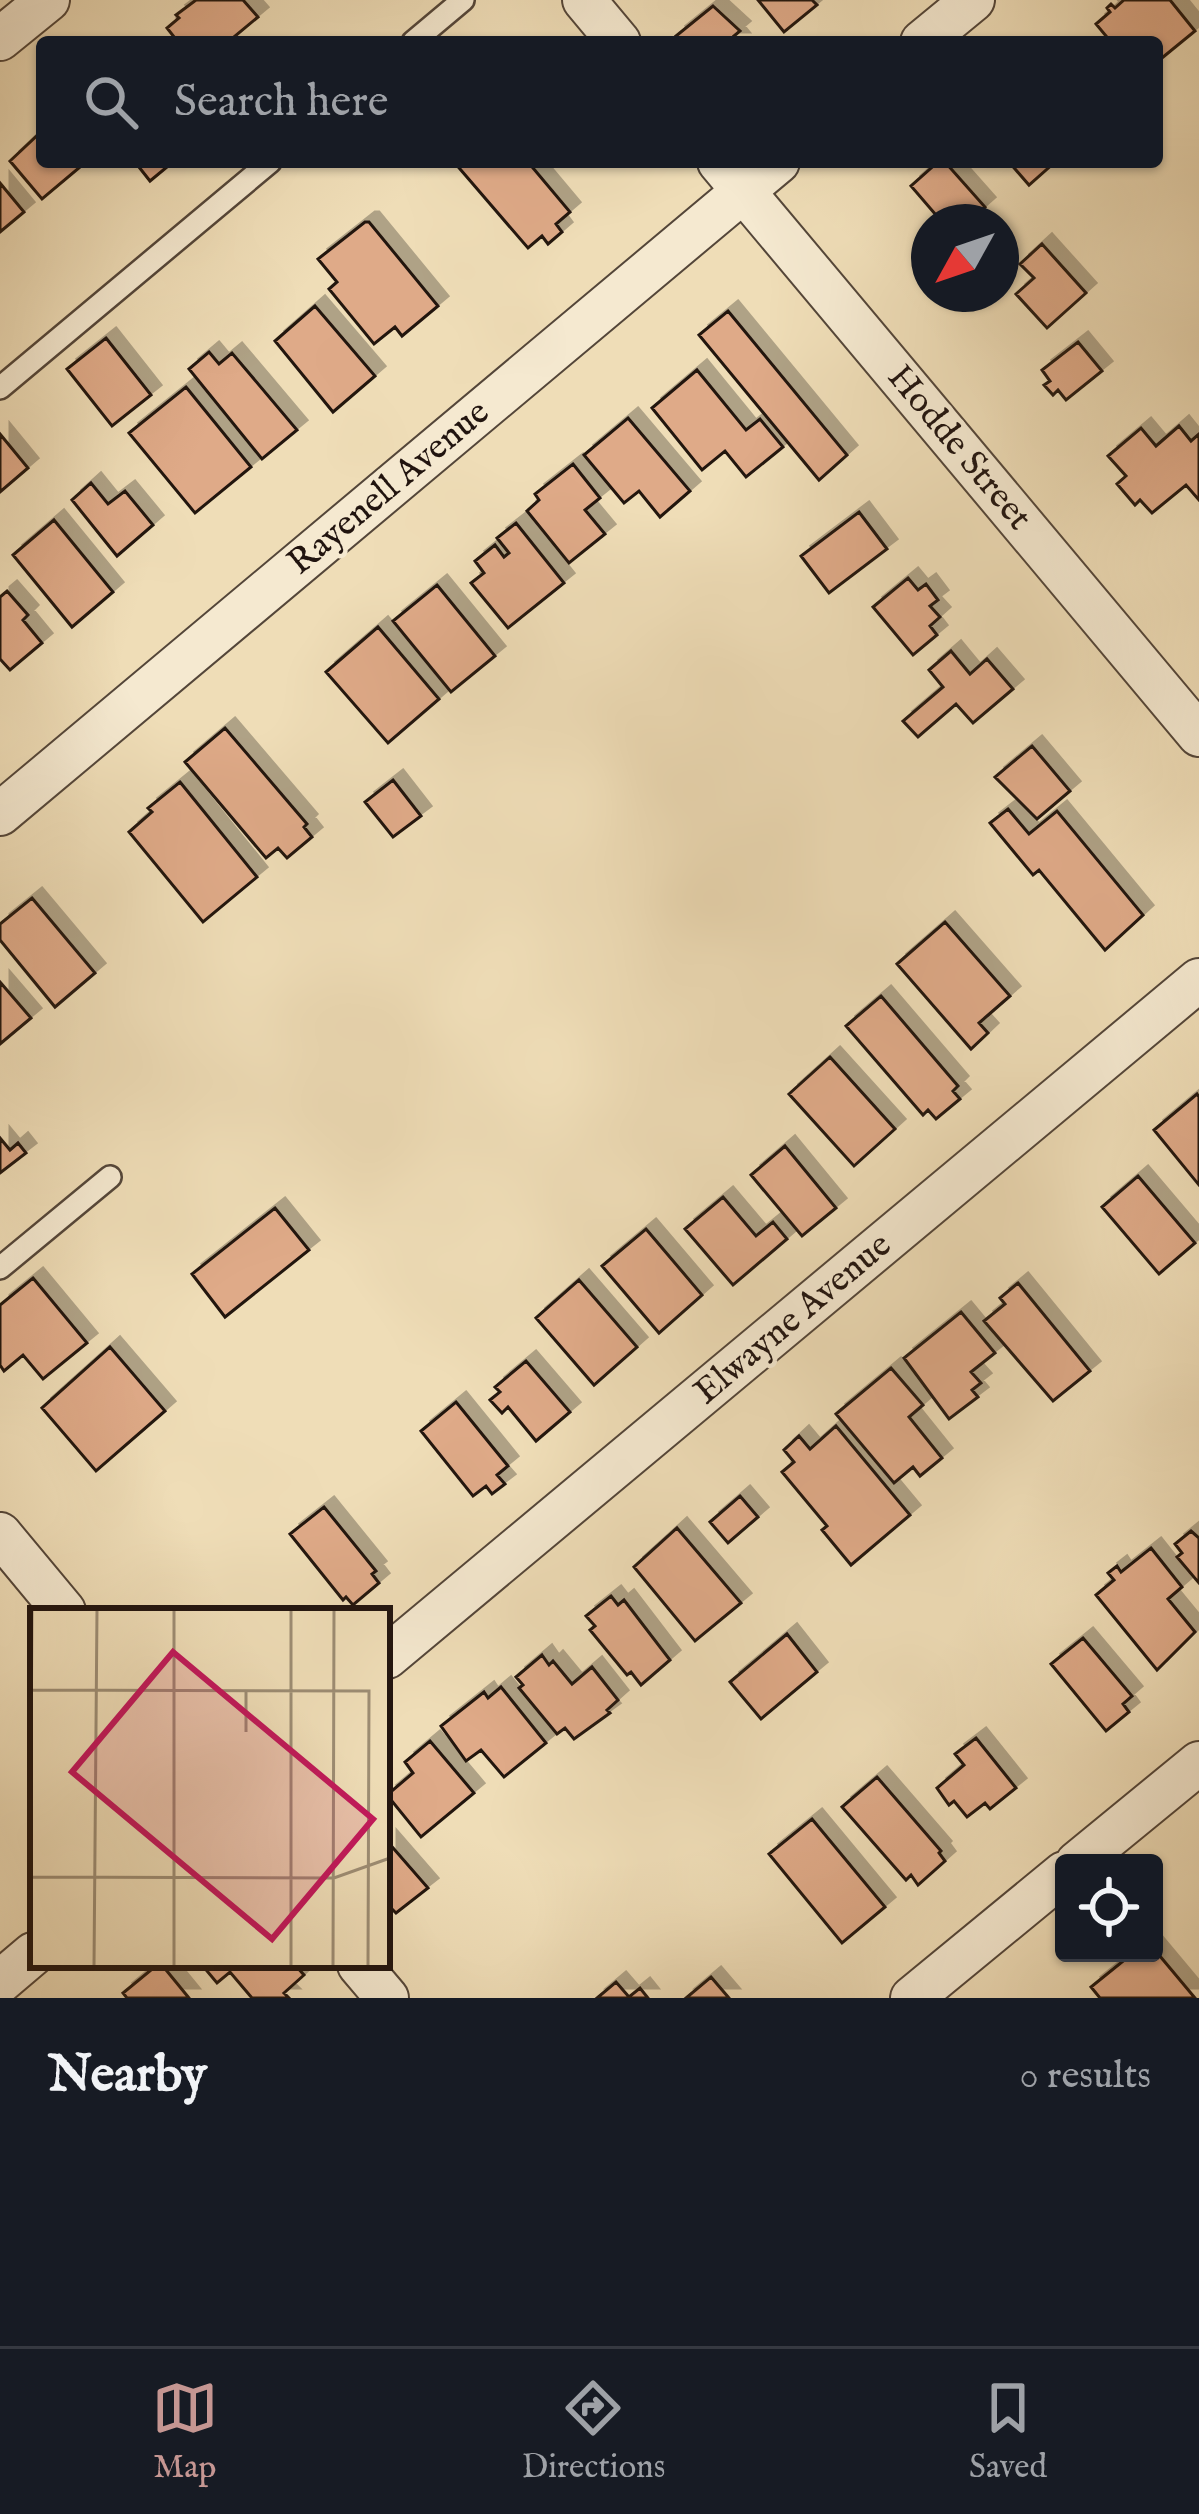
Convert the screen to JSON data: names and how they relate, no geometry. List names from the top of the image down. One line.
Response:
{"streets":{"street":["Hodde Street","Rayenell Avenue","Elwayne Avenue"]},"crossings":[["Hodde Street","Rayenell Avenue"]],"north":"bottom left","page":{"search":"Search here","heading":["Nearby","0 results"],"nav":["Map","Directions","Saved"]}}
